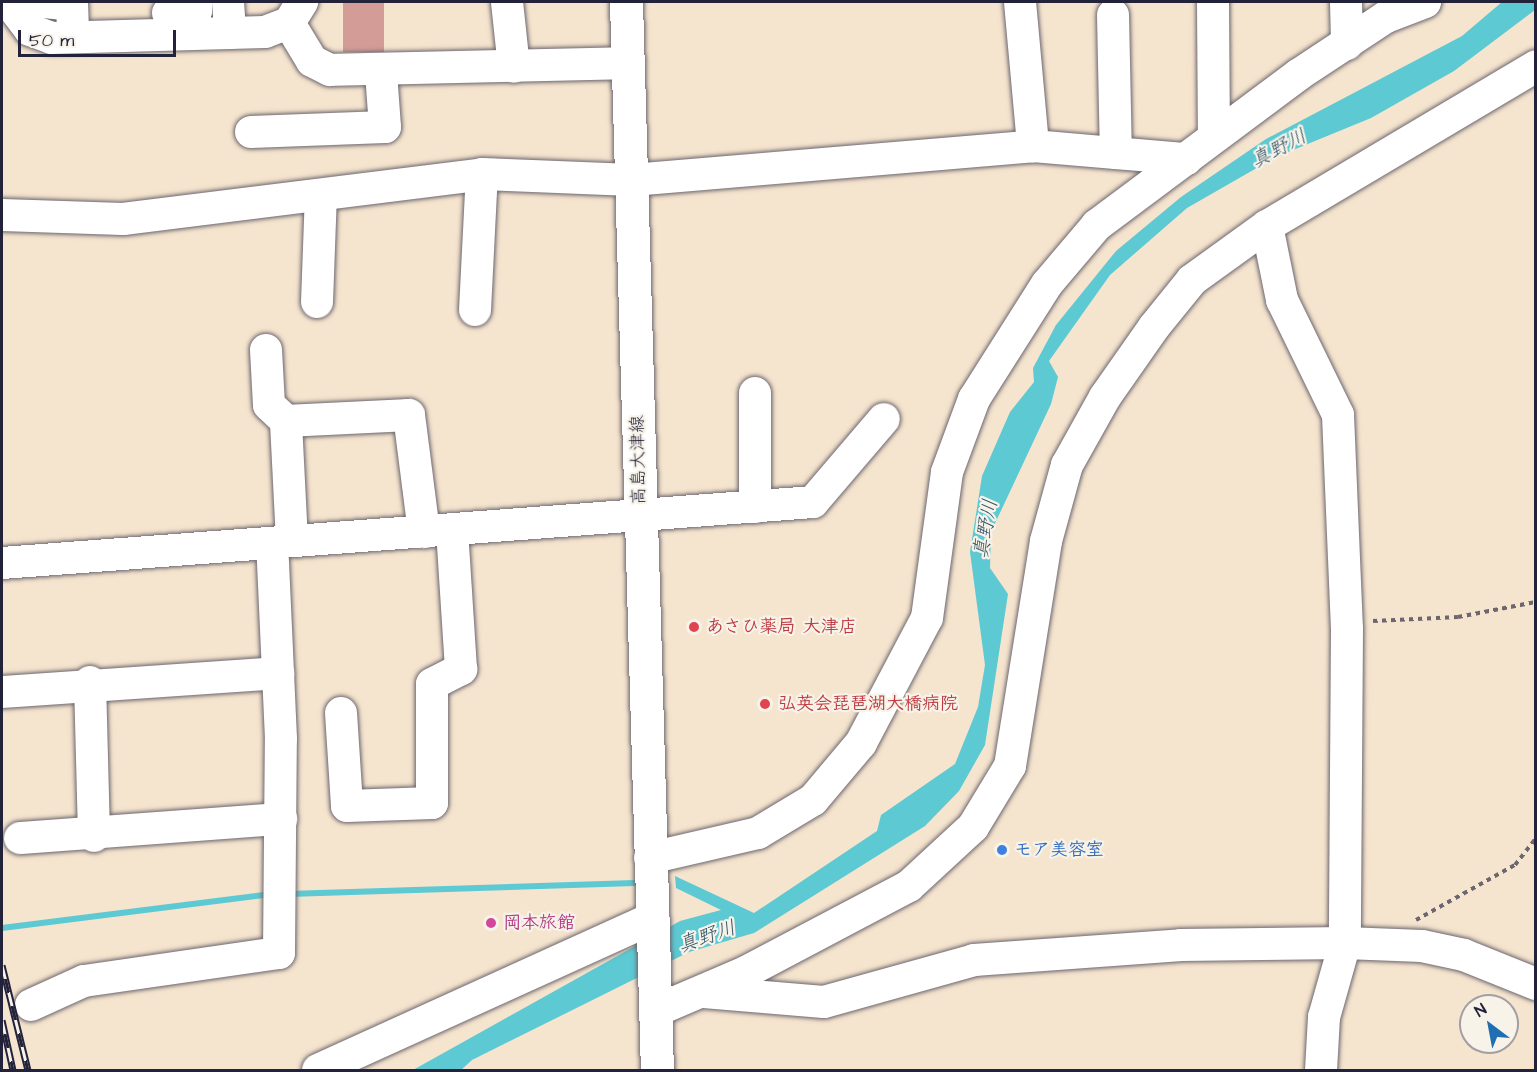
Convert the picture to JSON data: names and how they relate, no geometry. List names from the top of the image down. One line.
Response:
{"streets":{"main road":["高島大津線"]},"water":["真野川"],"places":["あさひ薬局 大津店","弘英会琵琶湖大橋病院","モア美容室","岡本旅館"],"scale_bar":"50 m","north":"top left"}
